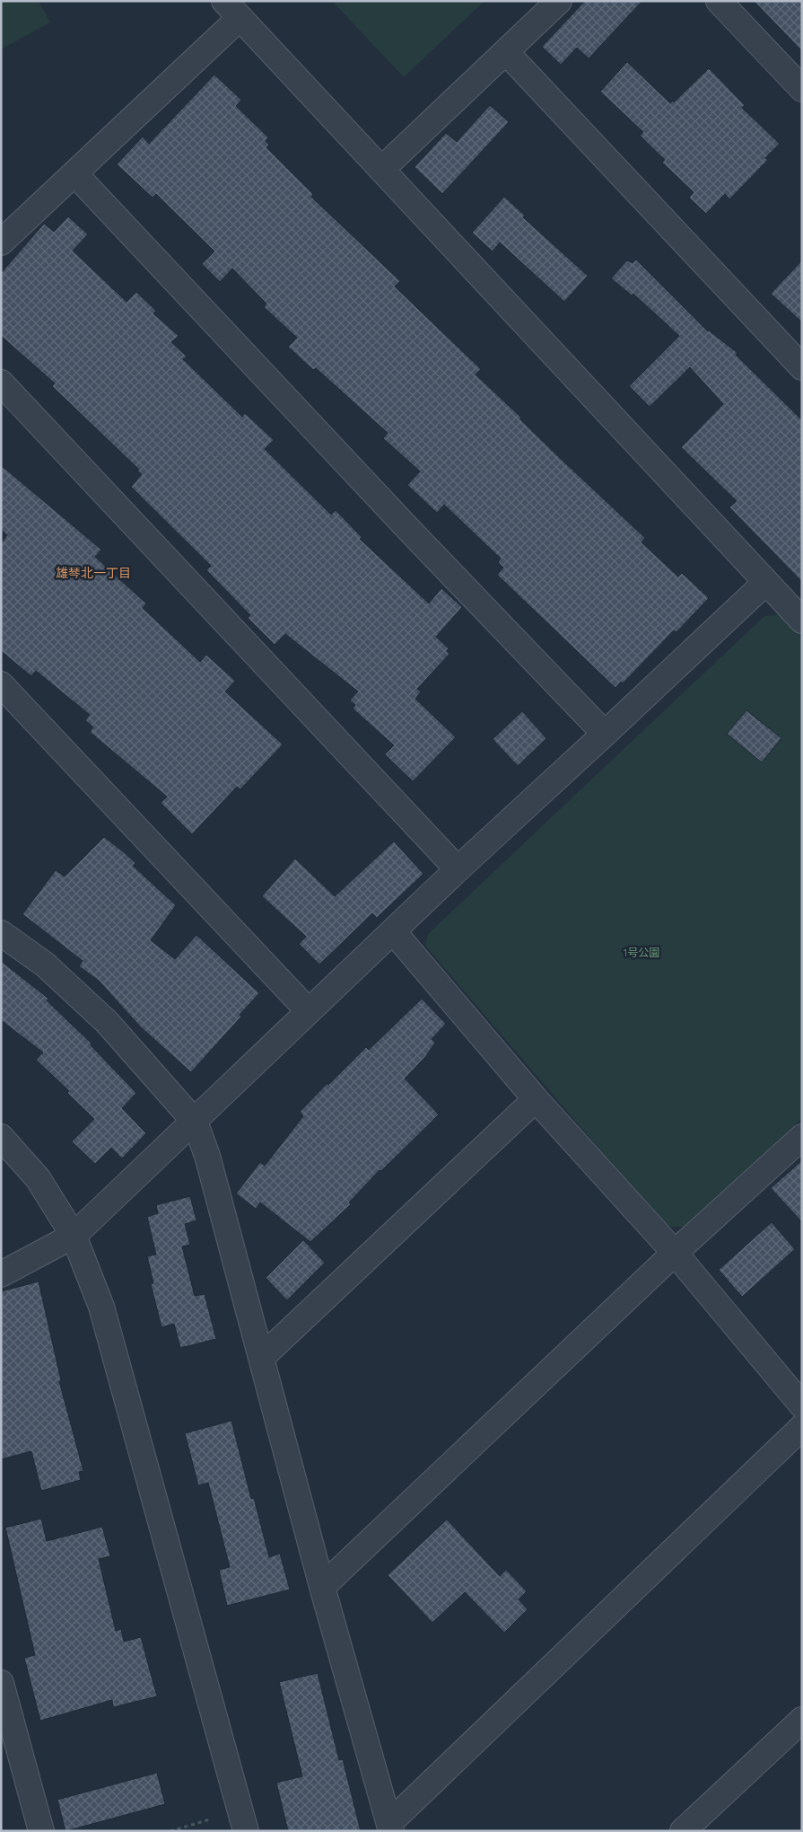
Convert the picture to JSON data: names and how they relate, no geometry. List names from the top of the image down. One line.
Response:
{"districts":["雄琴北一丁目"],"parks":["1号公園"]}
